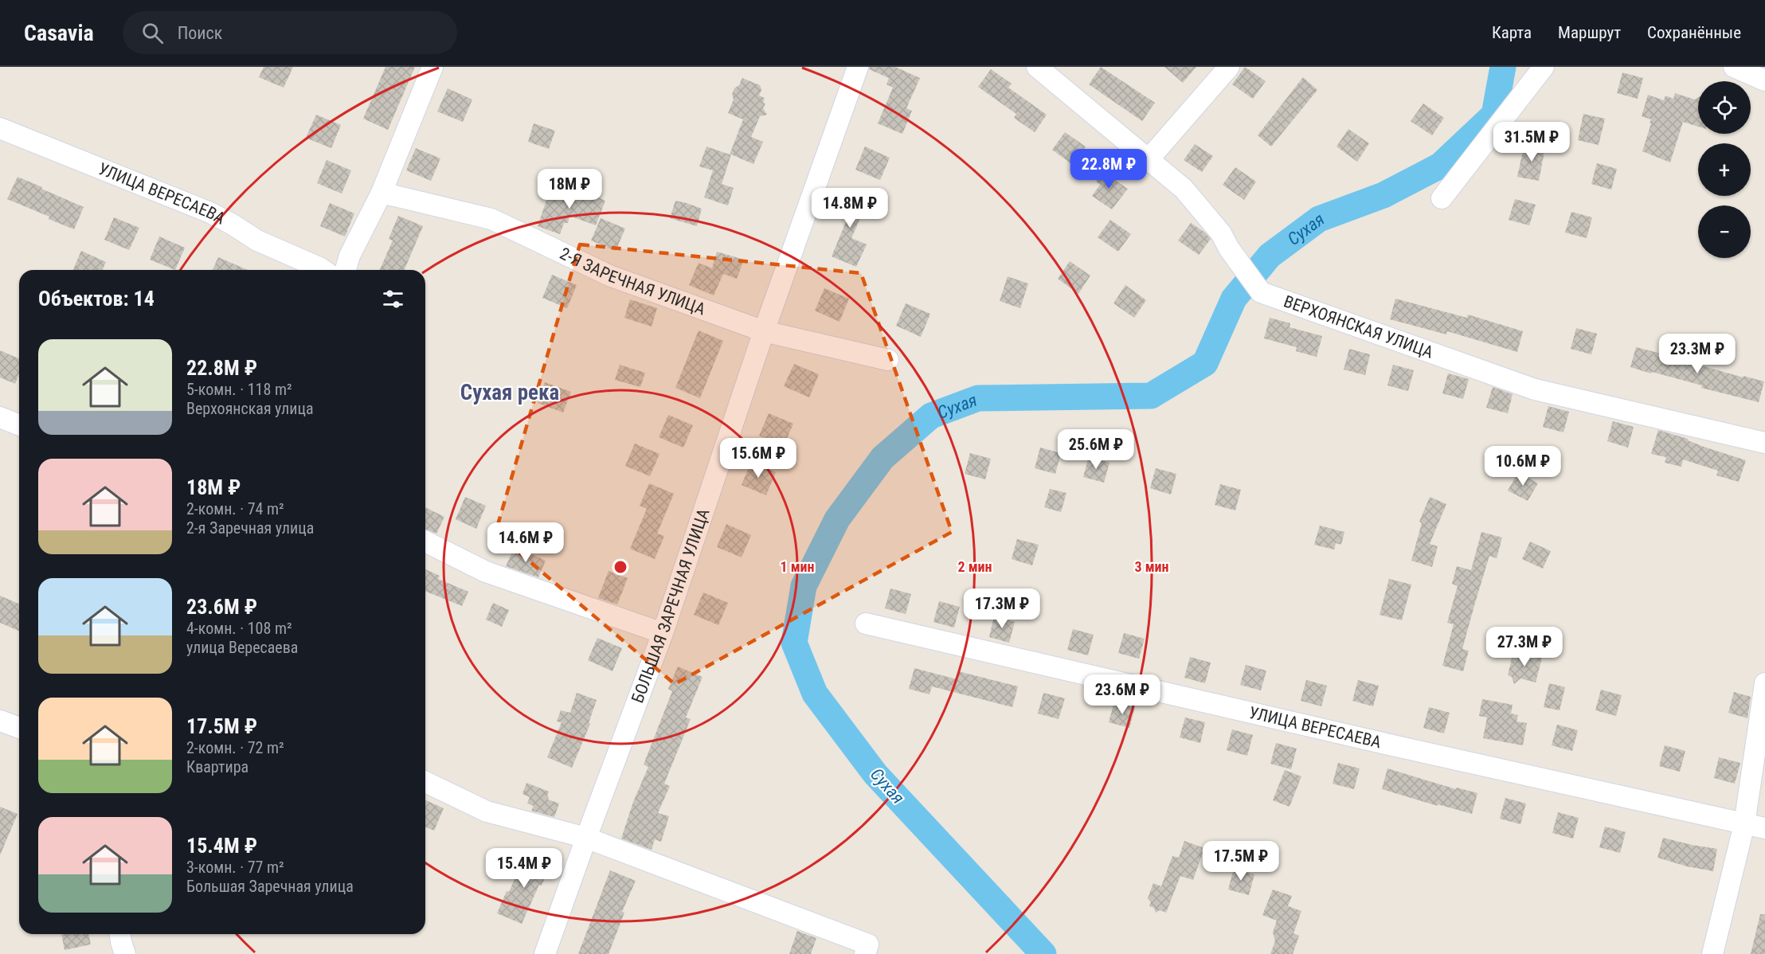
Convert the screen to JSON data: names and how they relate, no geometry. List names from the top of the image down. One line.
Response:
{"streets":{"street":["УЛИЦА ВЕРЕСАЕВА","2-Я ЗАРЕЧНАЯ УЛИЦА","ВЕРХОЯНСКАЯ УЛИЦА","БОЛЬШАЯ ЗАРЕЧНАЯ УЛИЦА"]},"crossings":[["2-Я ЗАРЕЧНАЯ УЛИЦА","БОЛЬШАЯ ЗАРЕЧНАЯ УЛИЦА"]],"districts":["Сухая река"],"water":["Сухая"],"page":{"header":"Casavia","search":"Поиск","nav":["Карта","Маршрут","Сохранённые"],"map_buttons":["+","−"],"price":["31.5M ₽","22.8M ₽","18M ₽","14.8M ₽","23.3M ₽","25.6M ₽","15.6M ₽","10.6M ₽","14.6M ₽","17.3M ₽","27.3M ₽","23.6M ₽","17.5M ₽","15.4M ₽"],"heading":"Объектов: 14","list":[{"name":"22.8M ₽","note":"5-комн. · 118 m² · Верхоянская улица"},{"name":"18M ₽","note":"2-комн. · 74 m² · 2-я Заречная улица"},{"name":"23.6M ₽","note":"4-комн. · 108 m² · улица Вересаева"},{"name":"17.5M ₽","note":"2-комн. · 72 m² · Квартира"},{"name":"15.4M ₽","note":"3-комн. · 77 m² · Большая Заречная улица"}]},"rings":["1 мин","2 мин","3 мин"]}
